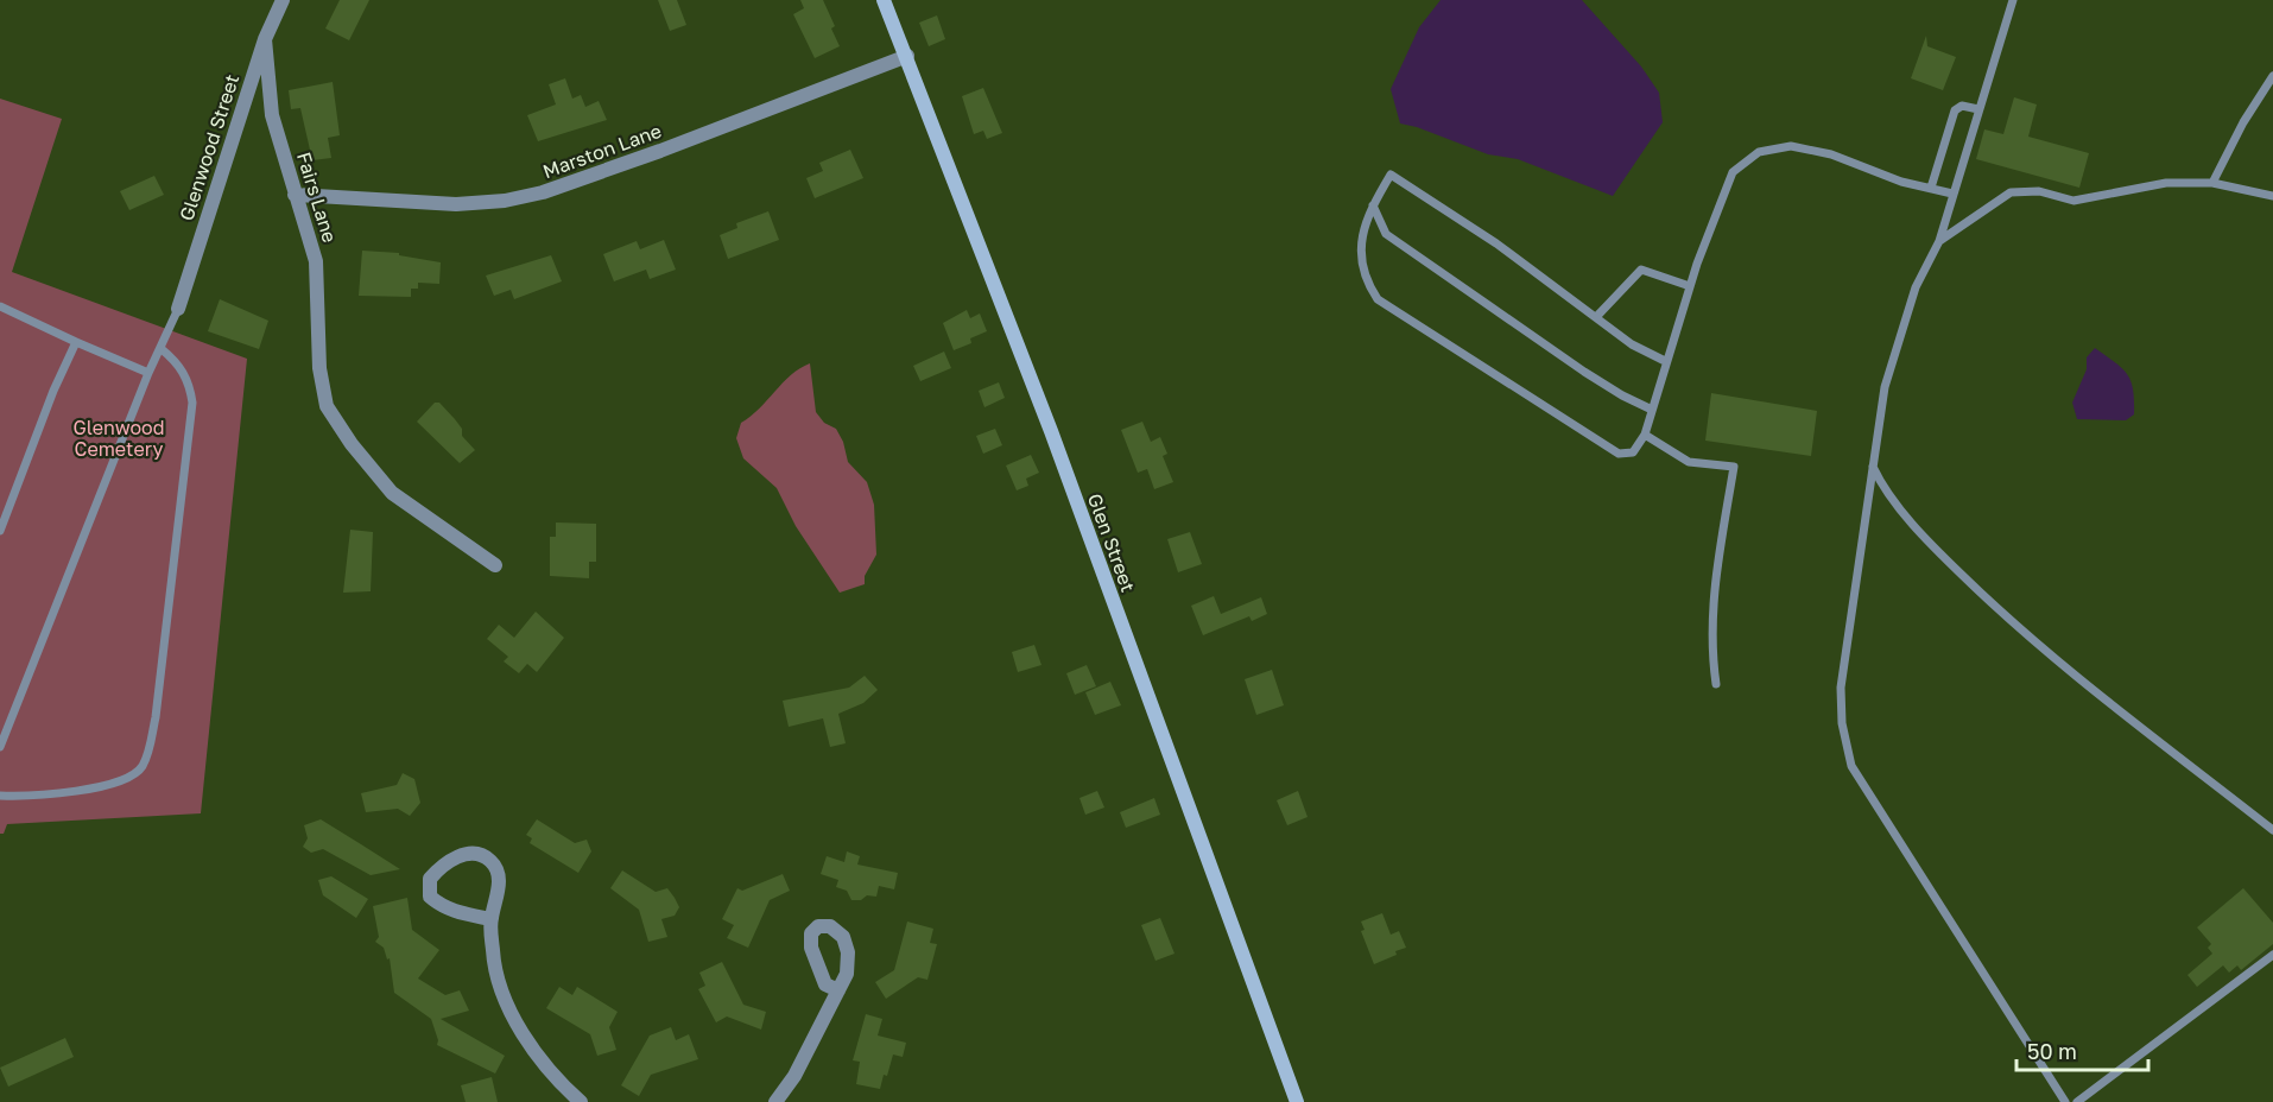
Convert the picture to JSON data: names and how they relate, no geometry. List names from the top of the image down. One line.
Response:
{"streets":{"street":["Glenwood Street","Marston Lane","Fairs Lane","Glen Street"]},"crossings":[["Glenwood Street","Fairs Lane"],["Marston Lane","Fairs Lane"],["Marston Lane","Glen Street"]],"parks":["Glenwood Cemetery"],"scale_bar":"50 m"}
